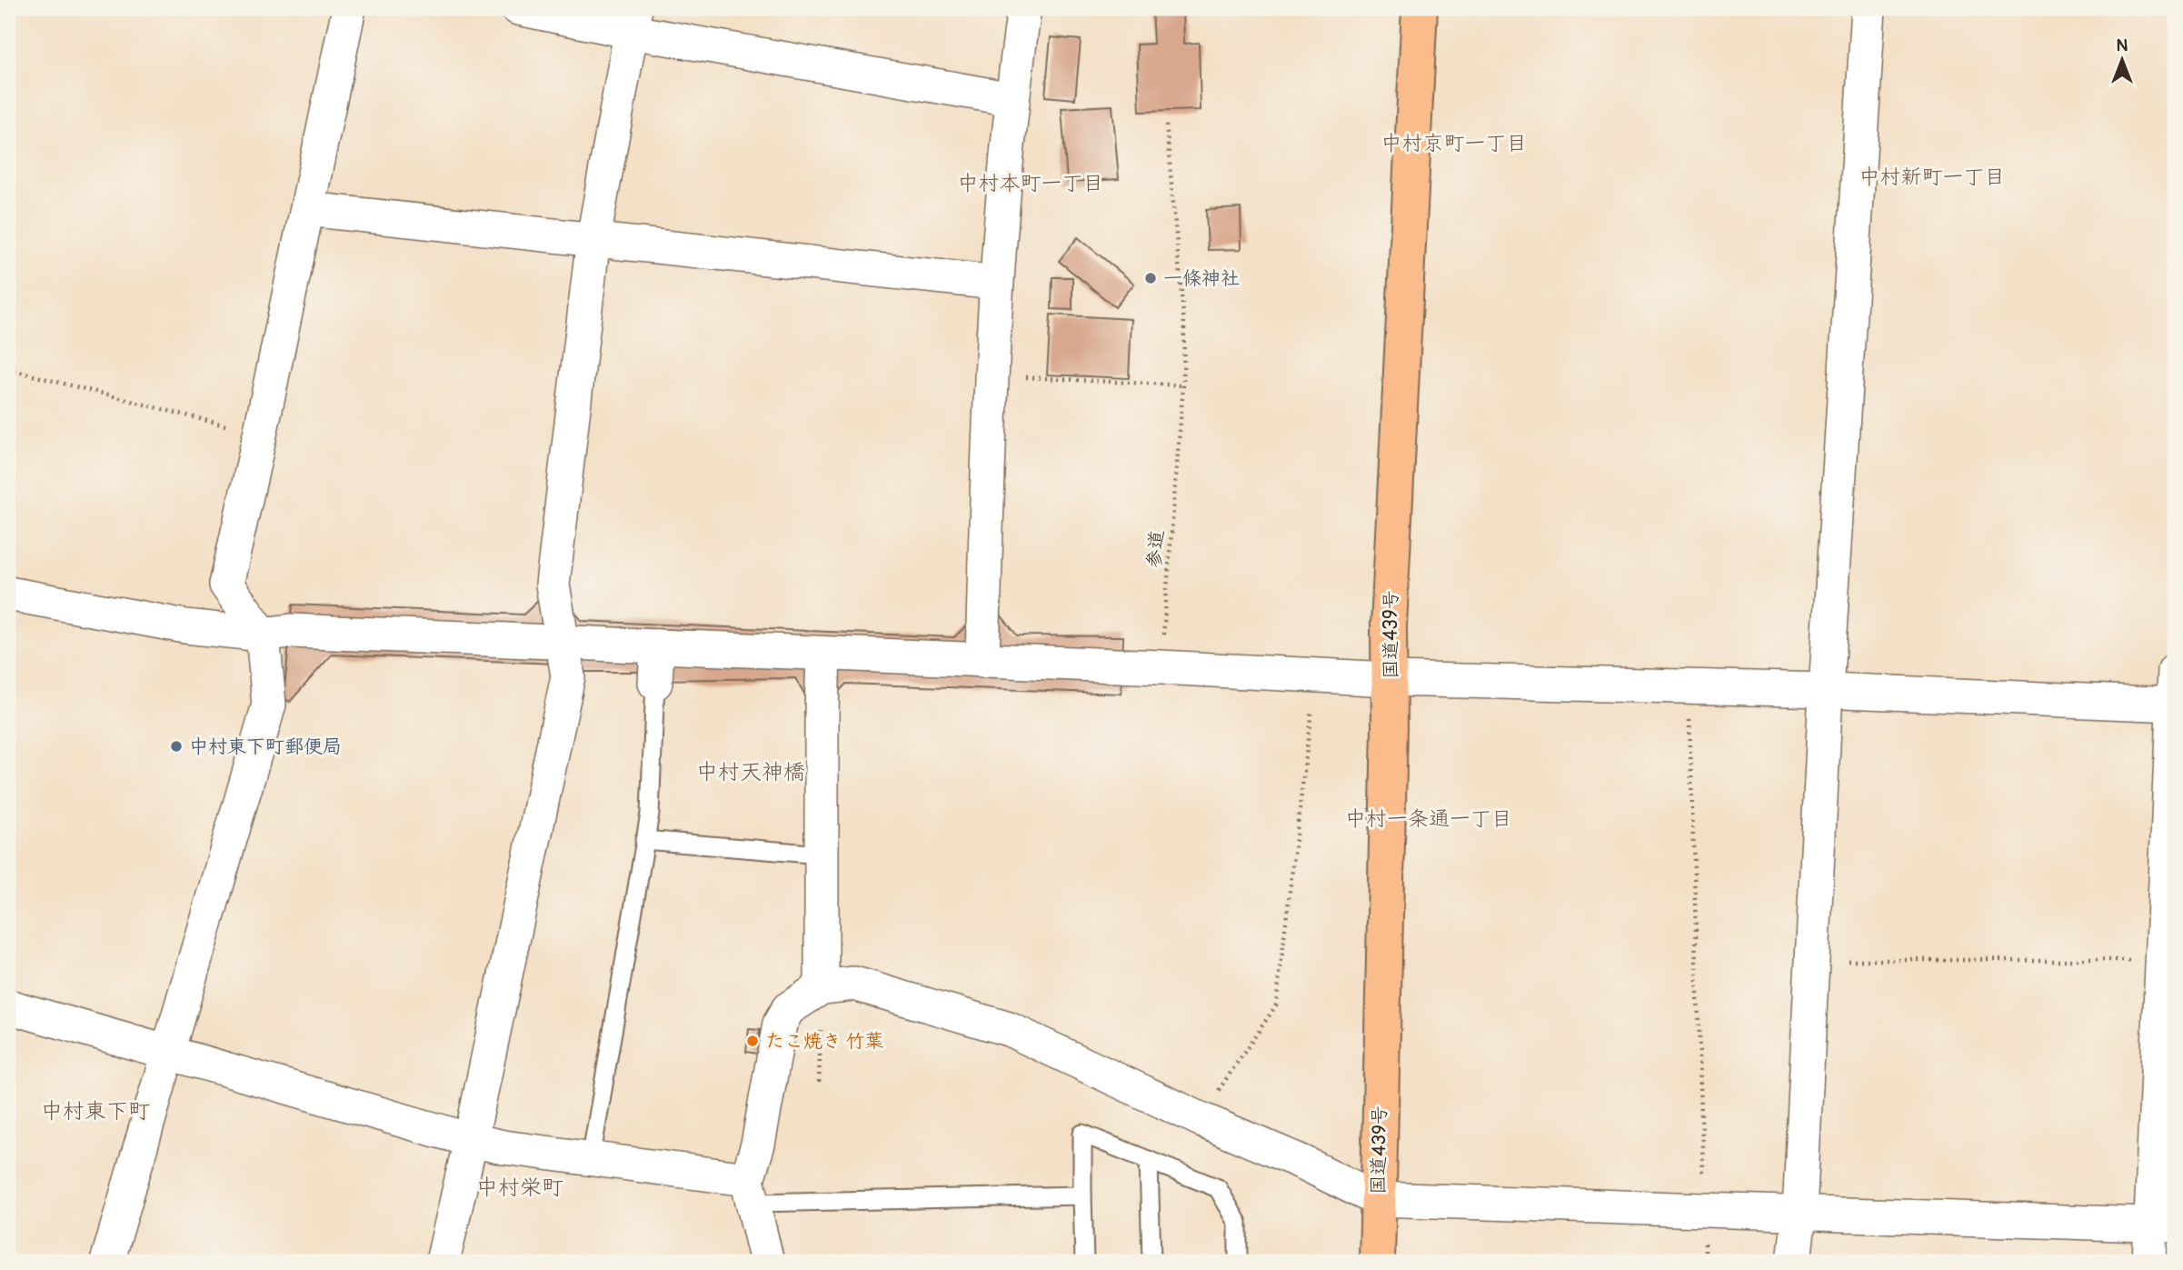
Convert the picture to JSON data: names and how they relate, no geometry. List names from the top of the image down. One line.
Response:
{"streets":{"highway":["国道439号"],"path":["参道"]},"districts":["中村京町一丁目","中村新町一丁目","中村本町一丁目","中村天神橋","中村一条通一丁目","中村東下町","中村栄町"],"places":["一條神社","中村東下町郵便局","たこ焼き 竹葉"],"north":"top"}
